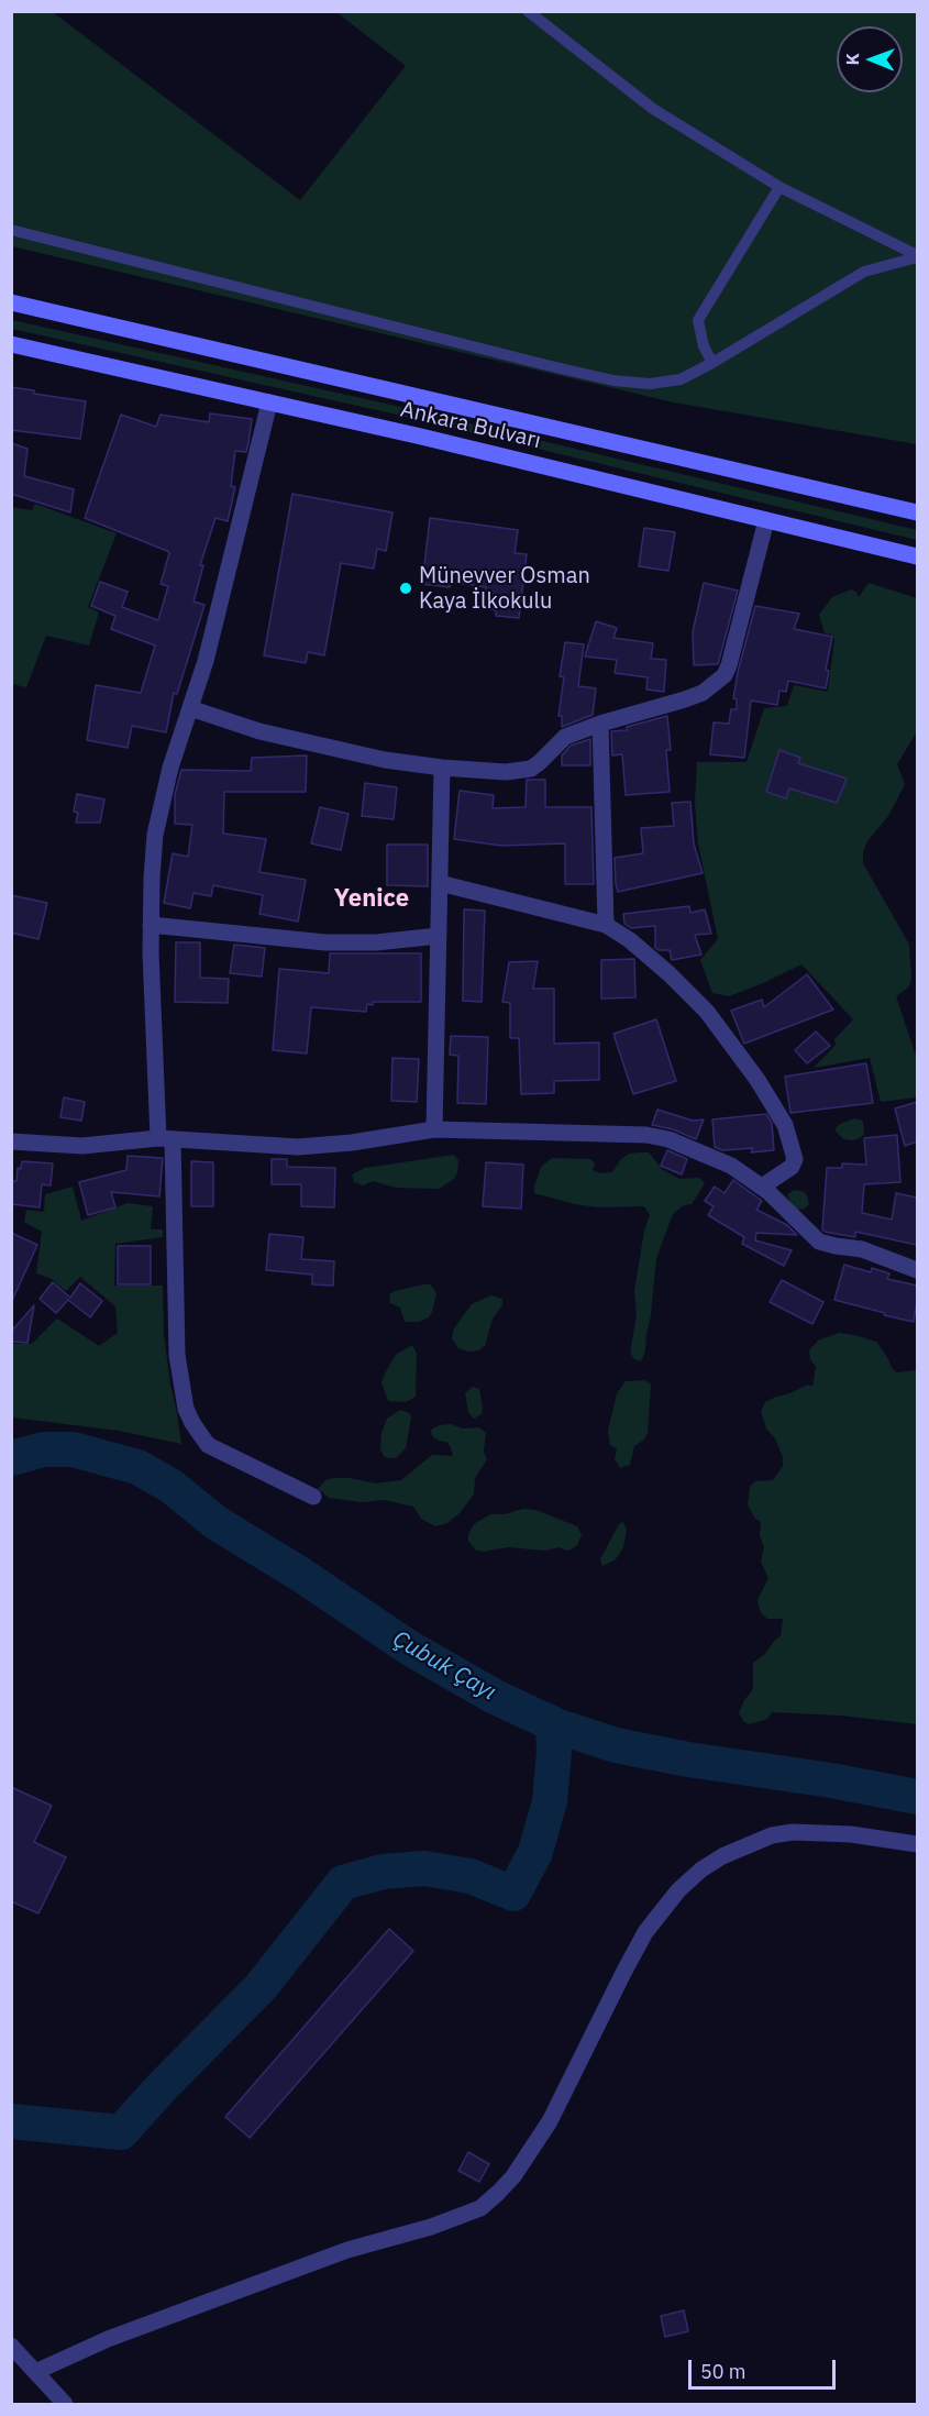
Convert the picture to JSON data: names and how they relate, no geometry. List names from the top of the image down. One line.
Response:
{"streets":{"main road":["Ankara Bulvarı"]},"districts":["Yenice"],"water":["Çubuk Çayı"],"places":["Münevver Osman Kaya İlkokulu"],"scale_bar":"50 m","north":"left"}
